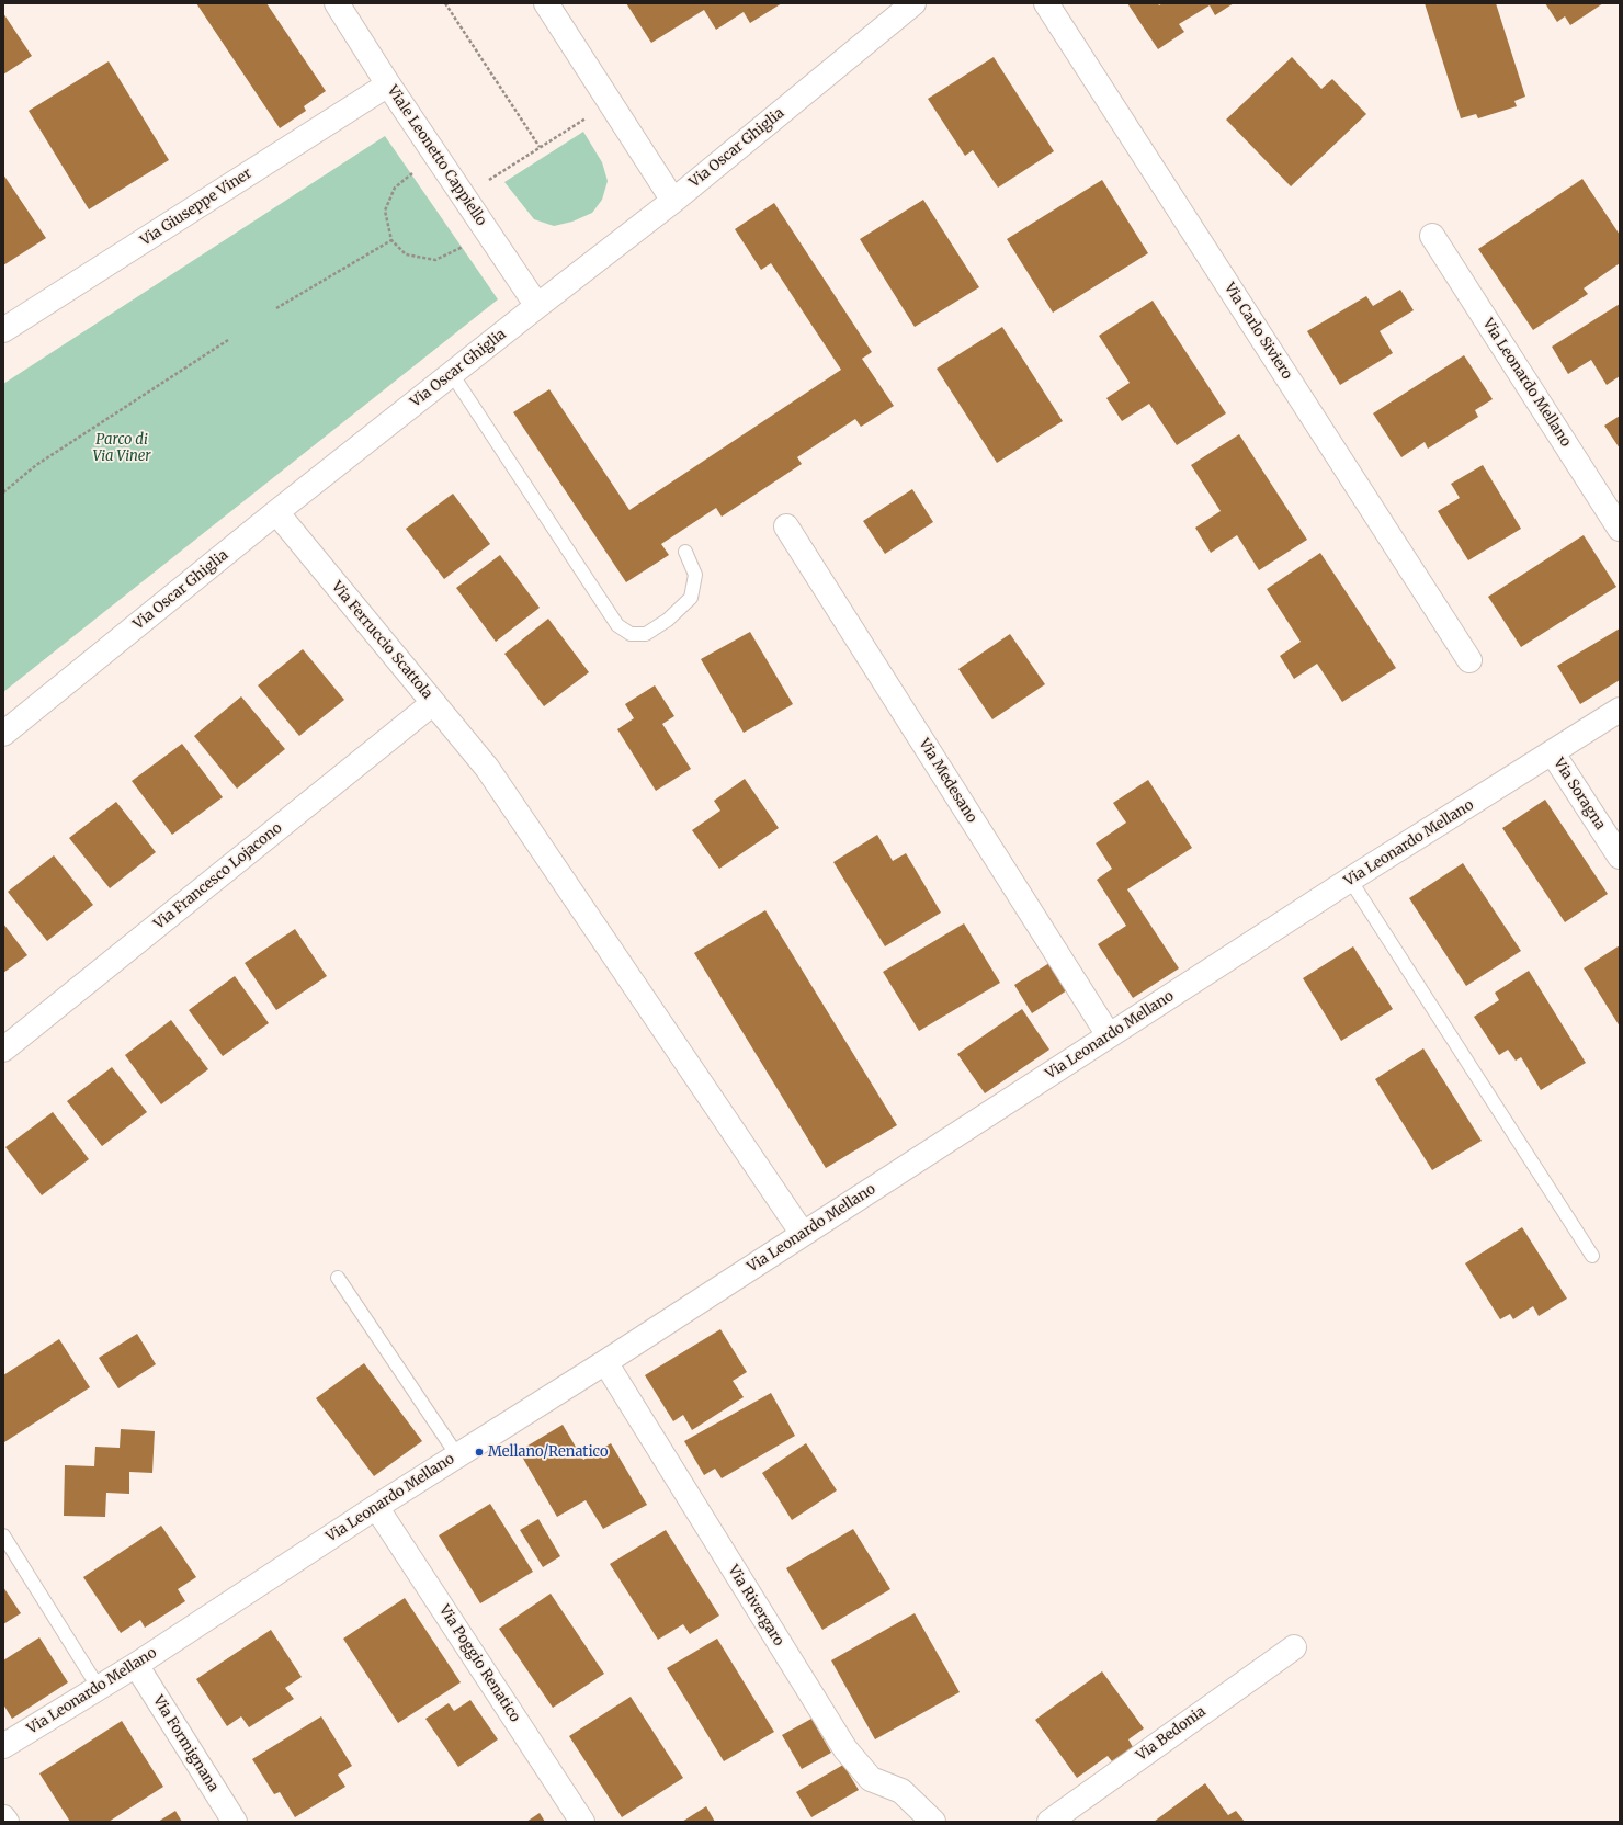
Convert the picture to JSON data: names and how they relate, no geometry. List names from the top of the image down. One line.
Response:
{"streets":{"street":["Via Oscar Ghiglia","Viale Leonetto Cappiello","Via Giuseppe Viner","Via Carlo Siviero","Via Leonardo Mellano","Via Ferruccio Scattola","Via Medesano","Via Soragna","Via Francesco Lojacono","Via Rivergaro","Via Poggio Renatico","Via Bedonia","Via Formignana"]},"crossings":[["Via Oscar Ghiglia","Viale Leonetto Cappiello"],["Via Oscar Ghiglia","Via Ferruccio Scattola"],["Viale Leonetto Cappiello","Via Giuseppe Viner"],["Via Leonardo Mellano","Via Ferruccio Scattola"],["Via Leonardo Mellano","Via Medesano"],["Via Leonardo Mellano","Via Soragna"],["Via Leonardo Mellano","Via Rivergaro"],["Via Leonardo Mellano","Via Poggio Renatico"],["Via Leonardo Mellano","Via Formignana"],["Via Ferruccio Scattola","Via Francesco Lojacono"]],"parks":["Parco di Via Viner"],"places":["Mellano/Renatico"]}
